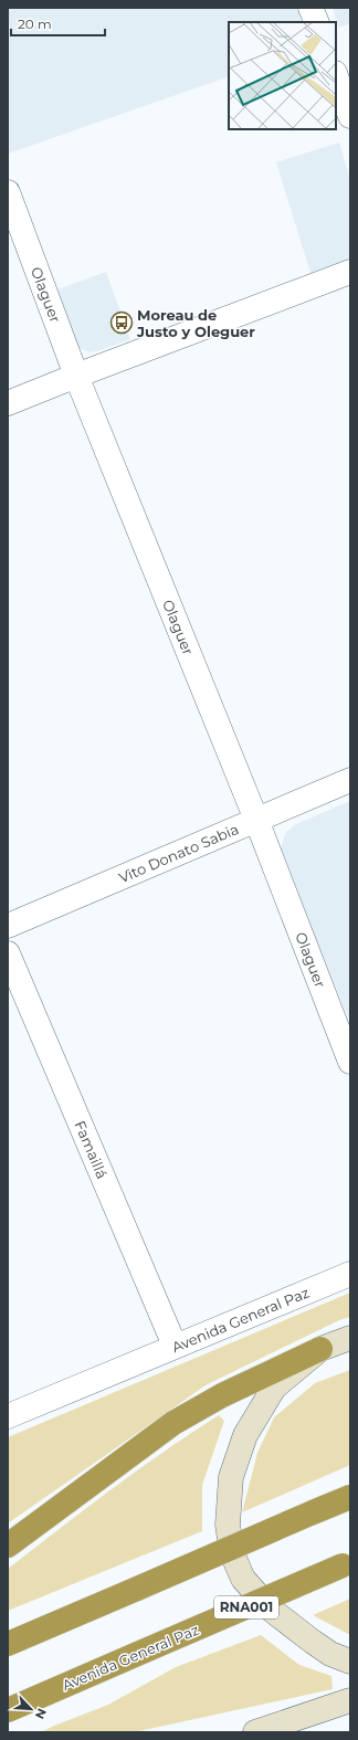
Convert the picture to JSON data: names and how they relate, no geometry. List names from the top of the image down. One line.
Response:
{"streets":{"highway":["Avenida General Paz","RNA001"],"street":["Olaguer","Vito Donato Sabia","Famaillá"]},"crossings":[["Olaguer","Vito Donato Sabia"],["Famaillá","Avenida General Paz"]],"places":{"bus stop":["Moreau de Justo y Oleguer"]},"scale_bar":"20 m","north":"bottom right"}
